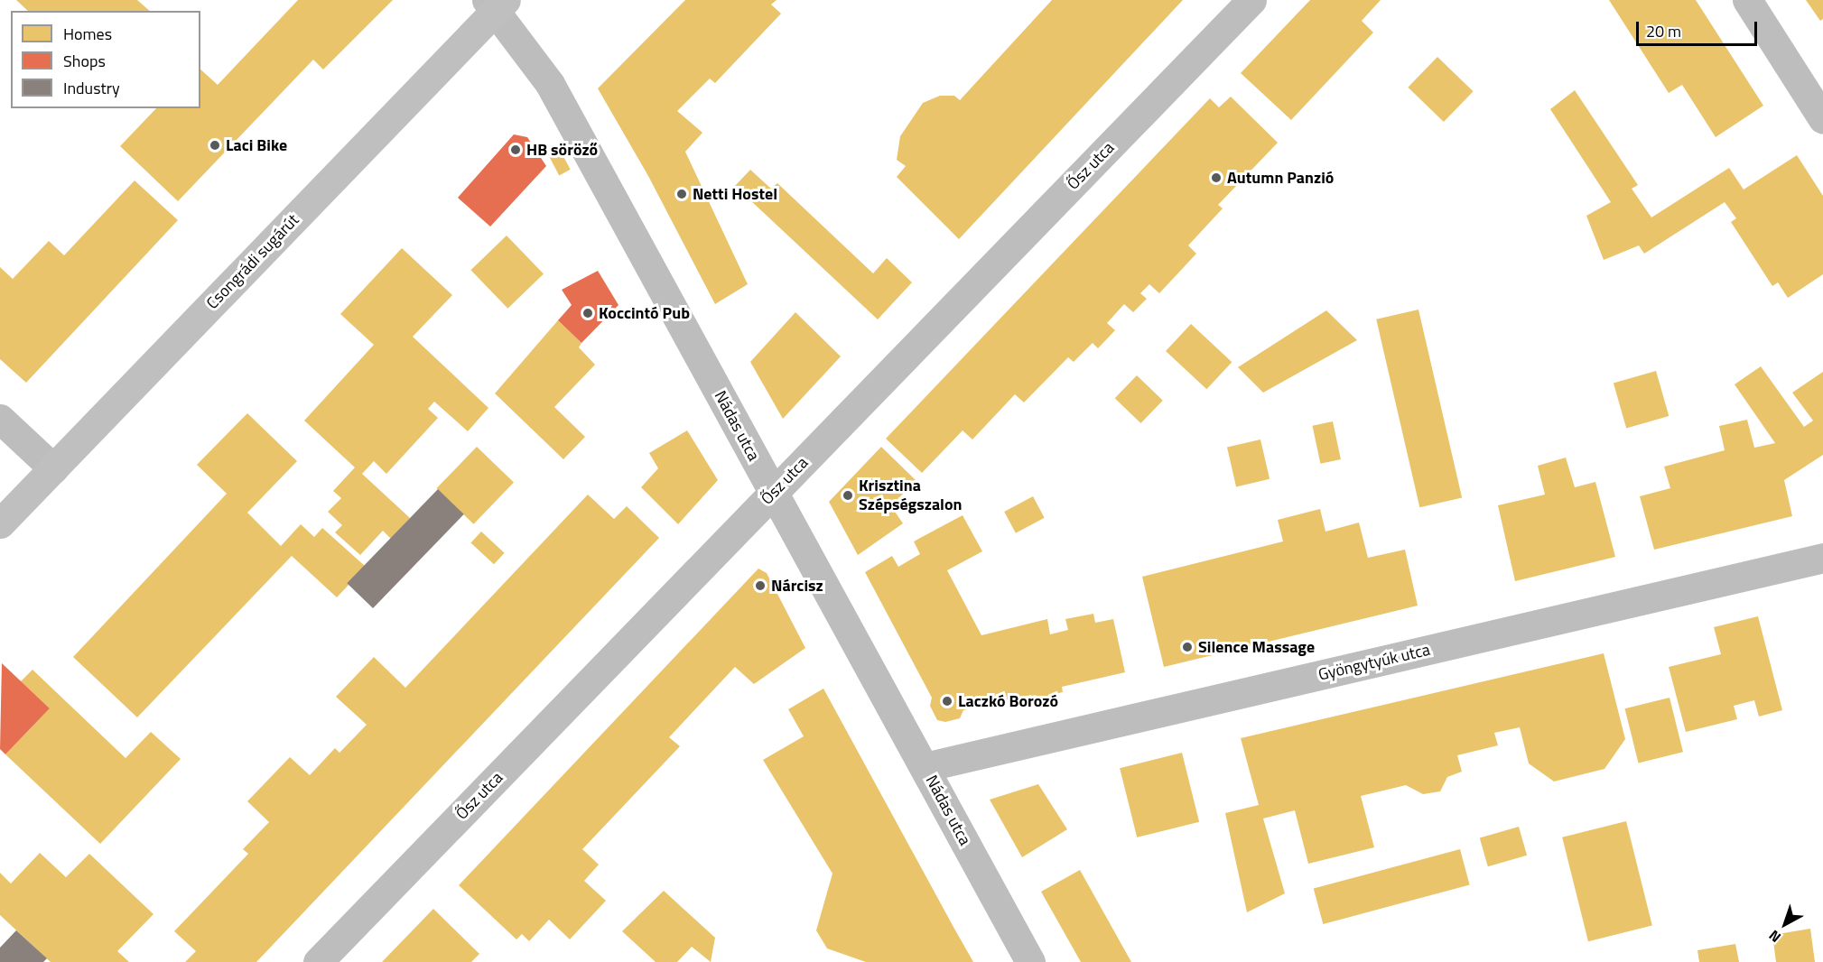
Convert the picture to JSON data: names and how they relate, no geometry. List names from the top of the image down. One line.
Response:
{"streets":{"main road":["Csongrádi sugárút"],"street":["Ősz utca","Nádas utca","Gyöngytyúk utca"]},"crossings":[["Ősz utca","Nádas utca"],["Csongrádi sugárút","Nádas utca"],["Nádas utca","Gyöngytyúk utca"]],"places":["Laci Bike","HB söröző","Autumn Panzió","Netti Hostel","Koccintó Pub","Krisztina Szépségszalon","Nárcisz","Silence Massage","Laczkó Borozó"],"legend":["Homes","Shops","Industry"],"scale_bar":"20 m","north":"bottom left"}
